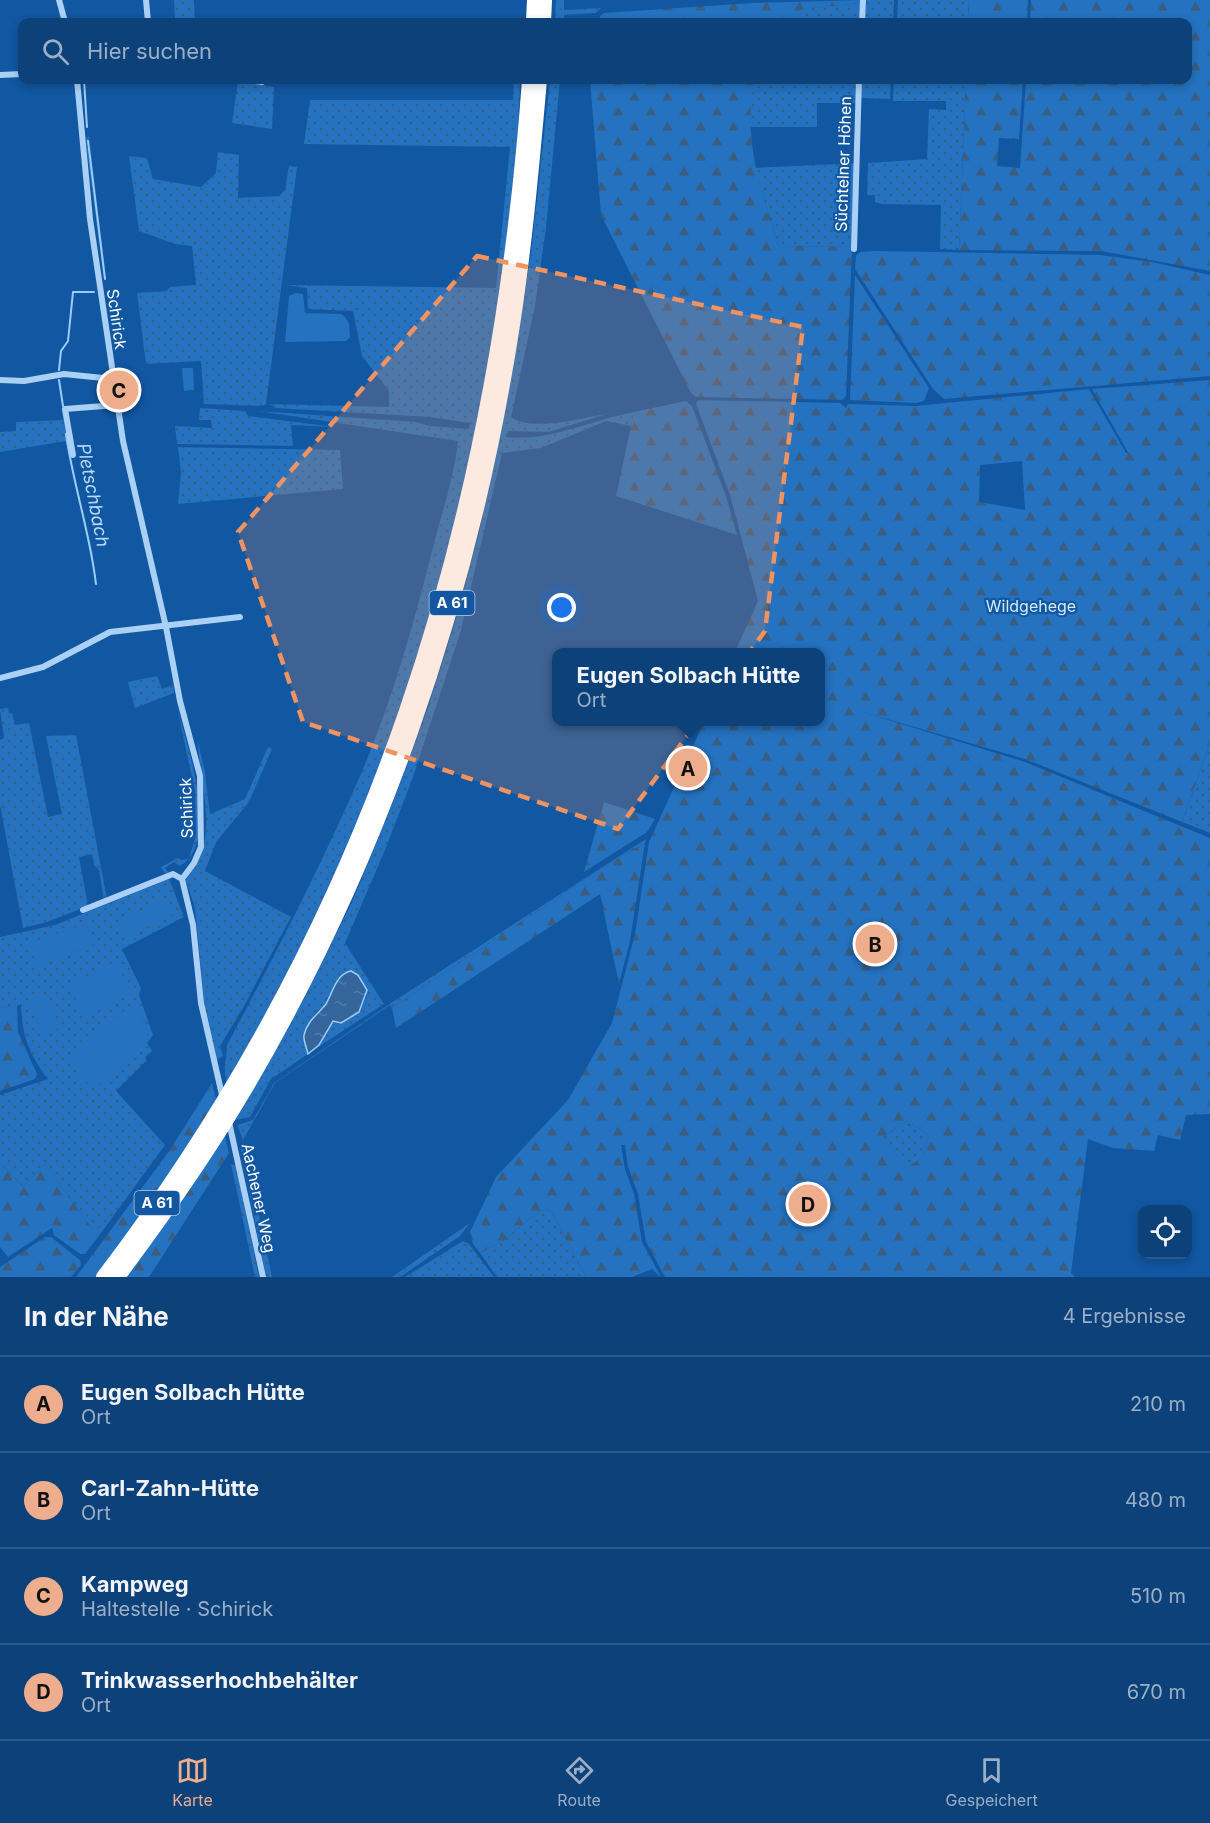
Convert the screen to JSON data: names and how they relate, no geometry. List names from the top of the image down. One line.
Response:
{"streets":{"highway":["A 61"],"street":["Süchtelner Höhen","Schirick","Aachener Weg"]},"crossings":[["Schirick","Aachener Weg"]],"water":["Pletschbach"],"parks":["Wildgehege"],"page":{"search":"Hier suchen","pins":["C","A","B","D"],"popup":["Eugen Solbach Hütte","Ort"],"heading":["In der Nähe","4 Ergebnisse"],"list":[{"mark":"A","name":"Eugen Solbach Hütte","note":"Ort","value":"210 m"},{"mark":"B","name":"Carl-Zahn-Hütte","note":"Ort","value":"480 m"},{"mark":"C","name":"Kampweg","note":"Haltestelle · Schirick","value":"510 m"},{"mark":"D","name":"Trinkwasserhochbehälter","note":"Ort","value":"670 m"}],"nav":["Karte","Route","Gespeichert"]}}
